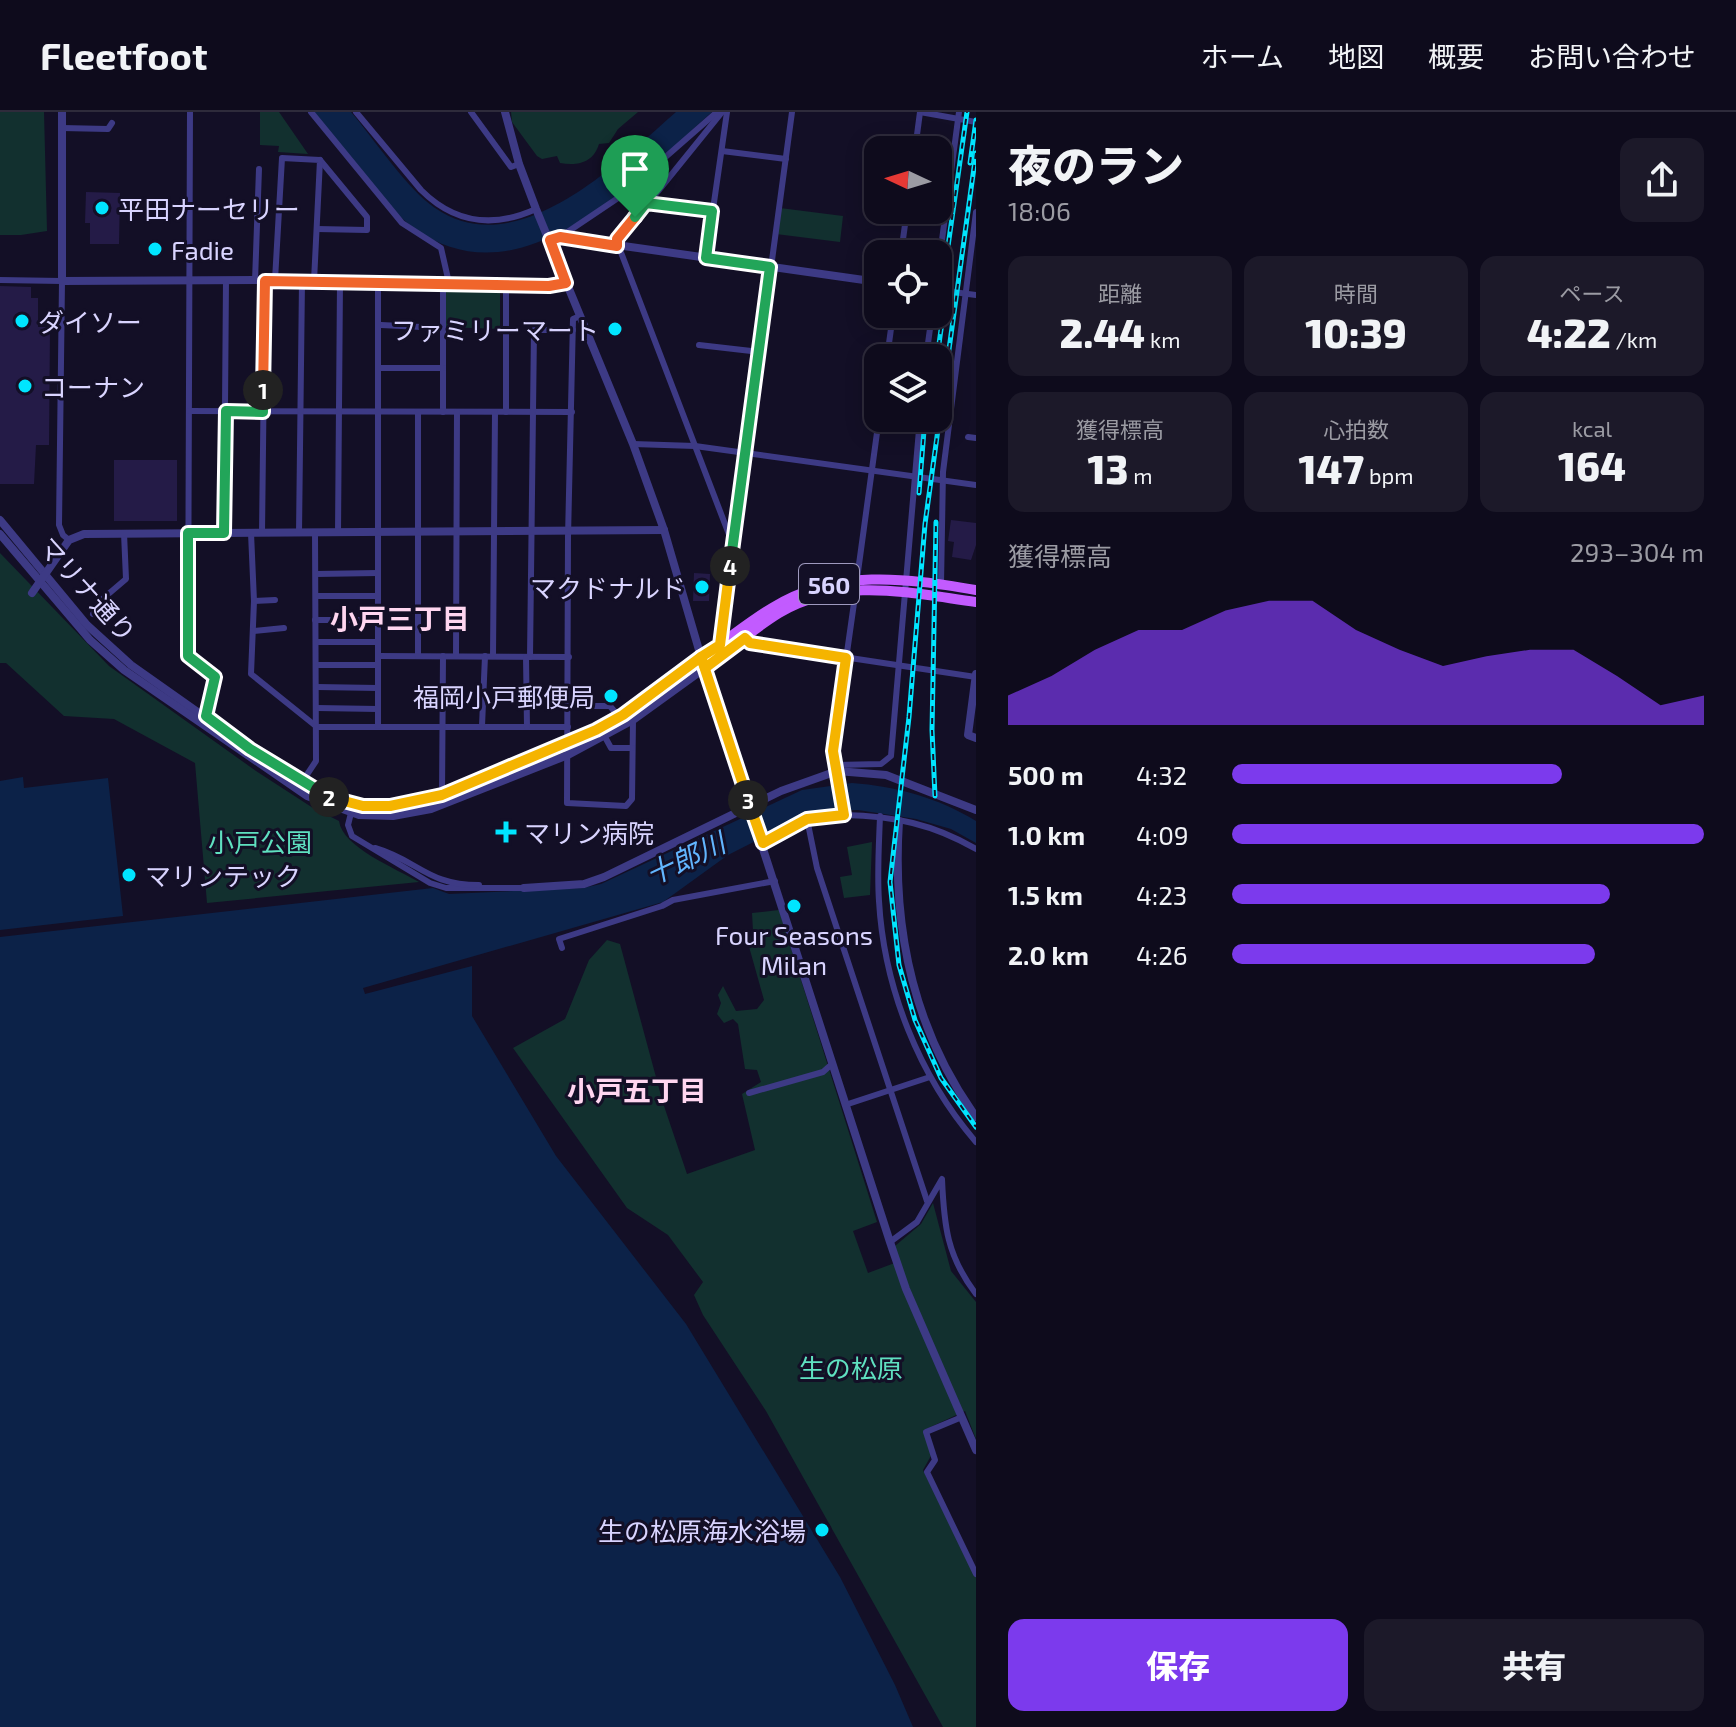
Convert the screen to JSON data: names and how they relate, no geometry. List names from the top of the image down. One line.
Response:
{"streets":{"main road":["560"],"street":["マリナ通り"]},"crossings":[["560","マリナ通り"]],"districts":["小戸三丁目","小戸五丁目"],"water":["十郎川"],"parks":["小戸公園","生の松原"],"places":{"other":["平田ナーセリー","Fadie","ダイソー","ファミリーマート","コーナン","マクドナルド","福岡小戸郵便局","マリンテック","Four Seasons Milan","生の松原海水浴場"],"health":["マリン病院"]},"north":"left","page":{"header":"Fleetfoot","nav":["ホーム","地図","概要","お問い合わせ"],"heading":["夜のラン","18:06"],"stats":[["距離","2.44 km"],["時間","10:39"],["ペース","4:22 /km"],["獲得標高","13 m"],["心拍数","147 bpm"],["kcal","164"]],"pins":["1","4","2","3"],"chart":["獲得標高","293–304 m"],"list":[{"name":"500 m","note":"4:32"},{"name":"1.0 km","note":"4:09"},{"name":"1.5 km","note":"4:23"},{"name":"2.0 km","note":"4:26"}],"buttons":["保存","共有"]}}
